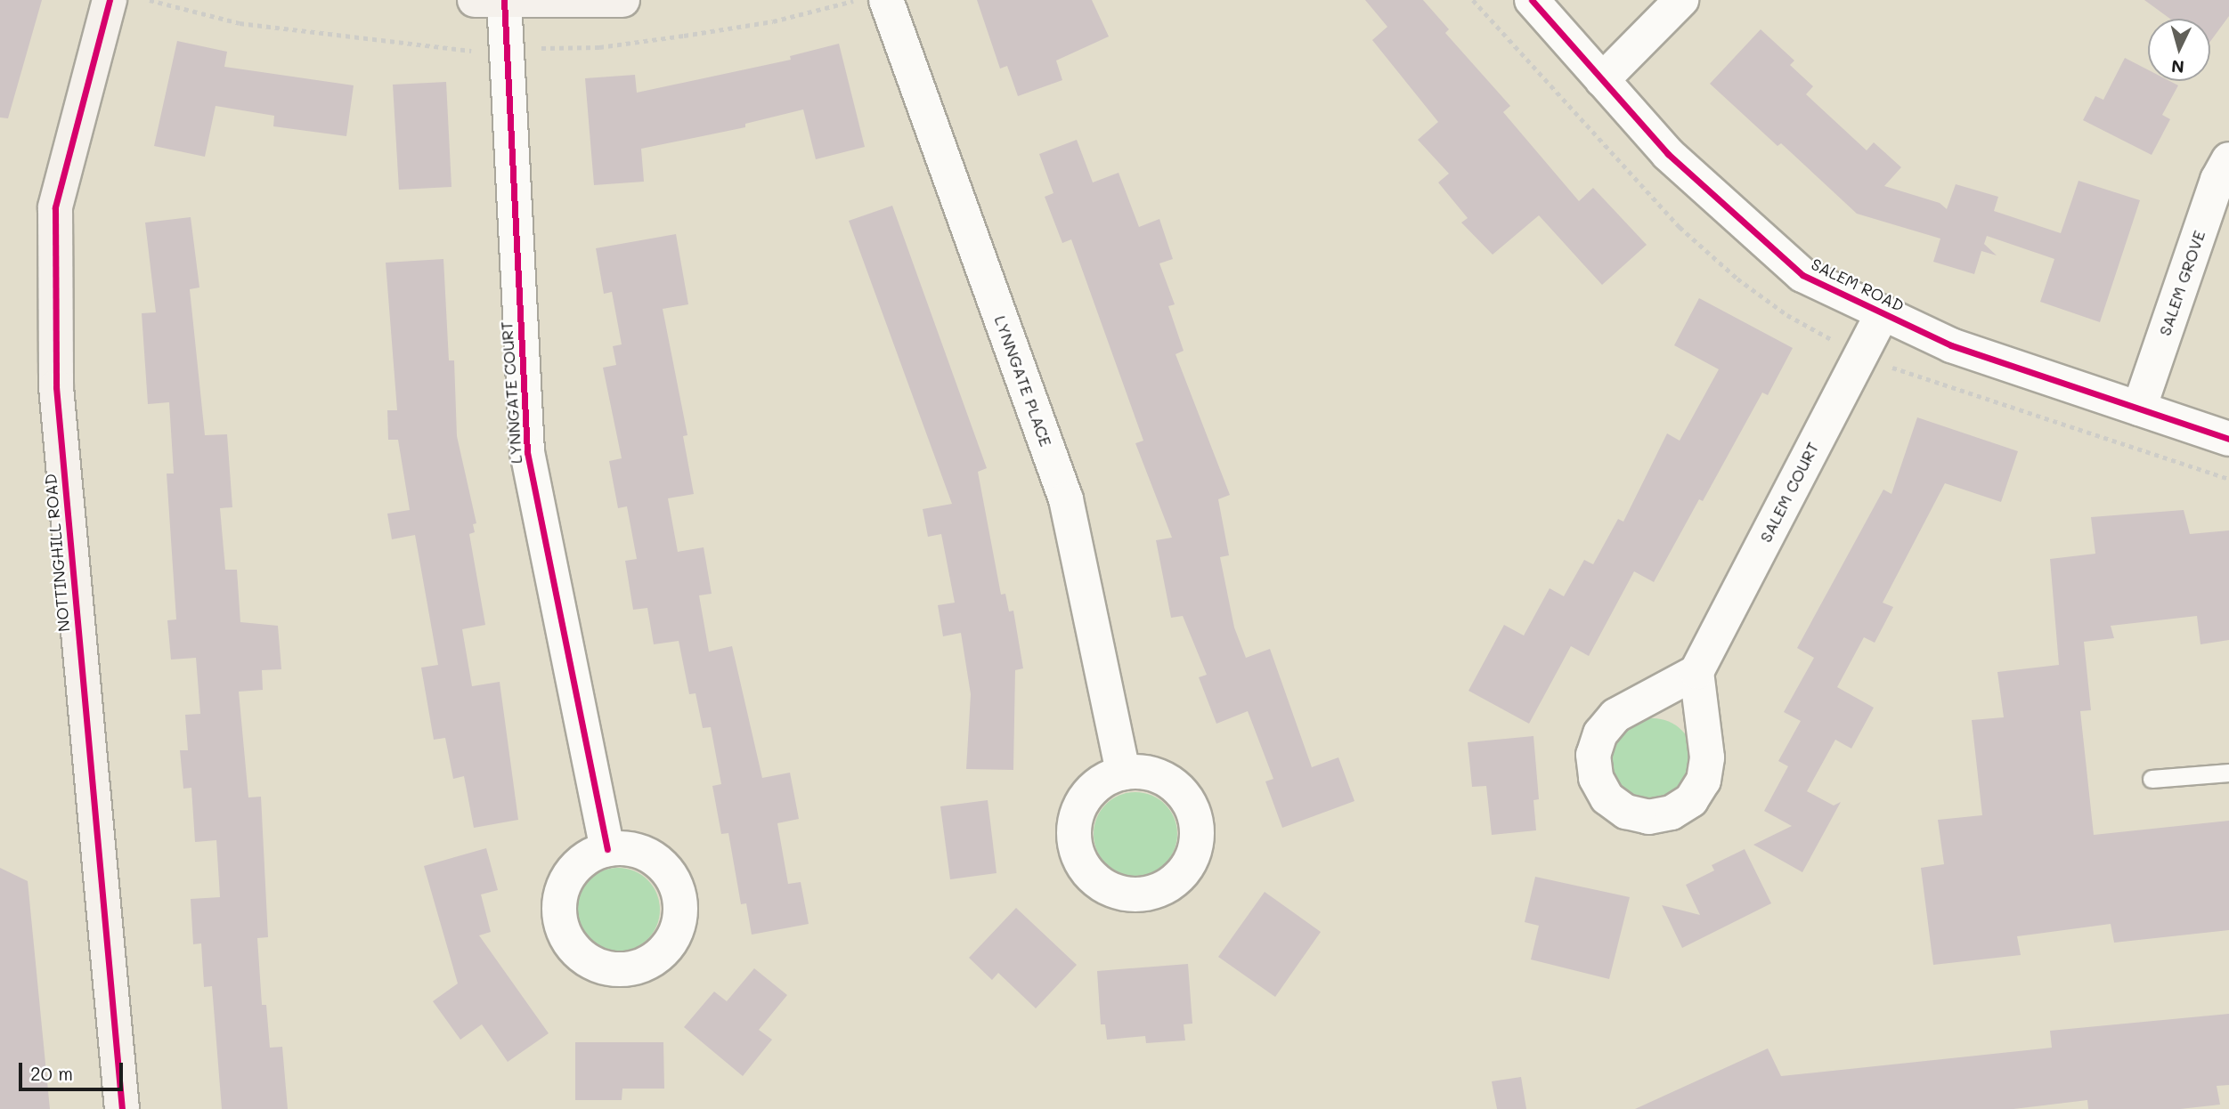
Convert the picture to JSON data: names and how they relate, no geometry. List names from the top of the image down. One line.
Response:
{"streets":{"street":["SALEM GROVE","SALEM ROAD","LYNNGATE PLACE","LYNNGATE COURT","SALEM COURT","NOTTINGHILL ROAD"]},"crossings":[["SALEM GROVE","SALEM ROAD"],["SALEM ROAD","SALEM COURT"]],"scale_bar":"20 m","north":"bottom"}
